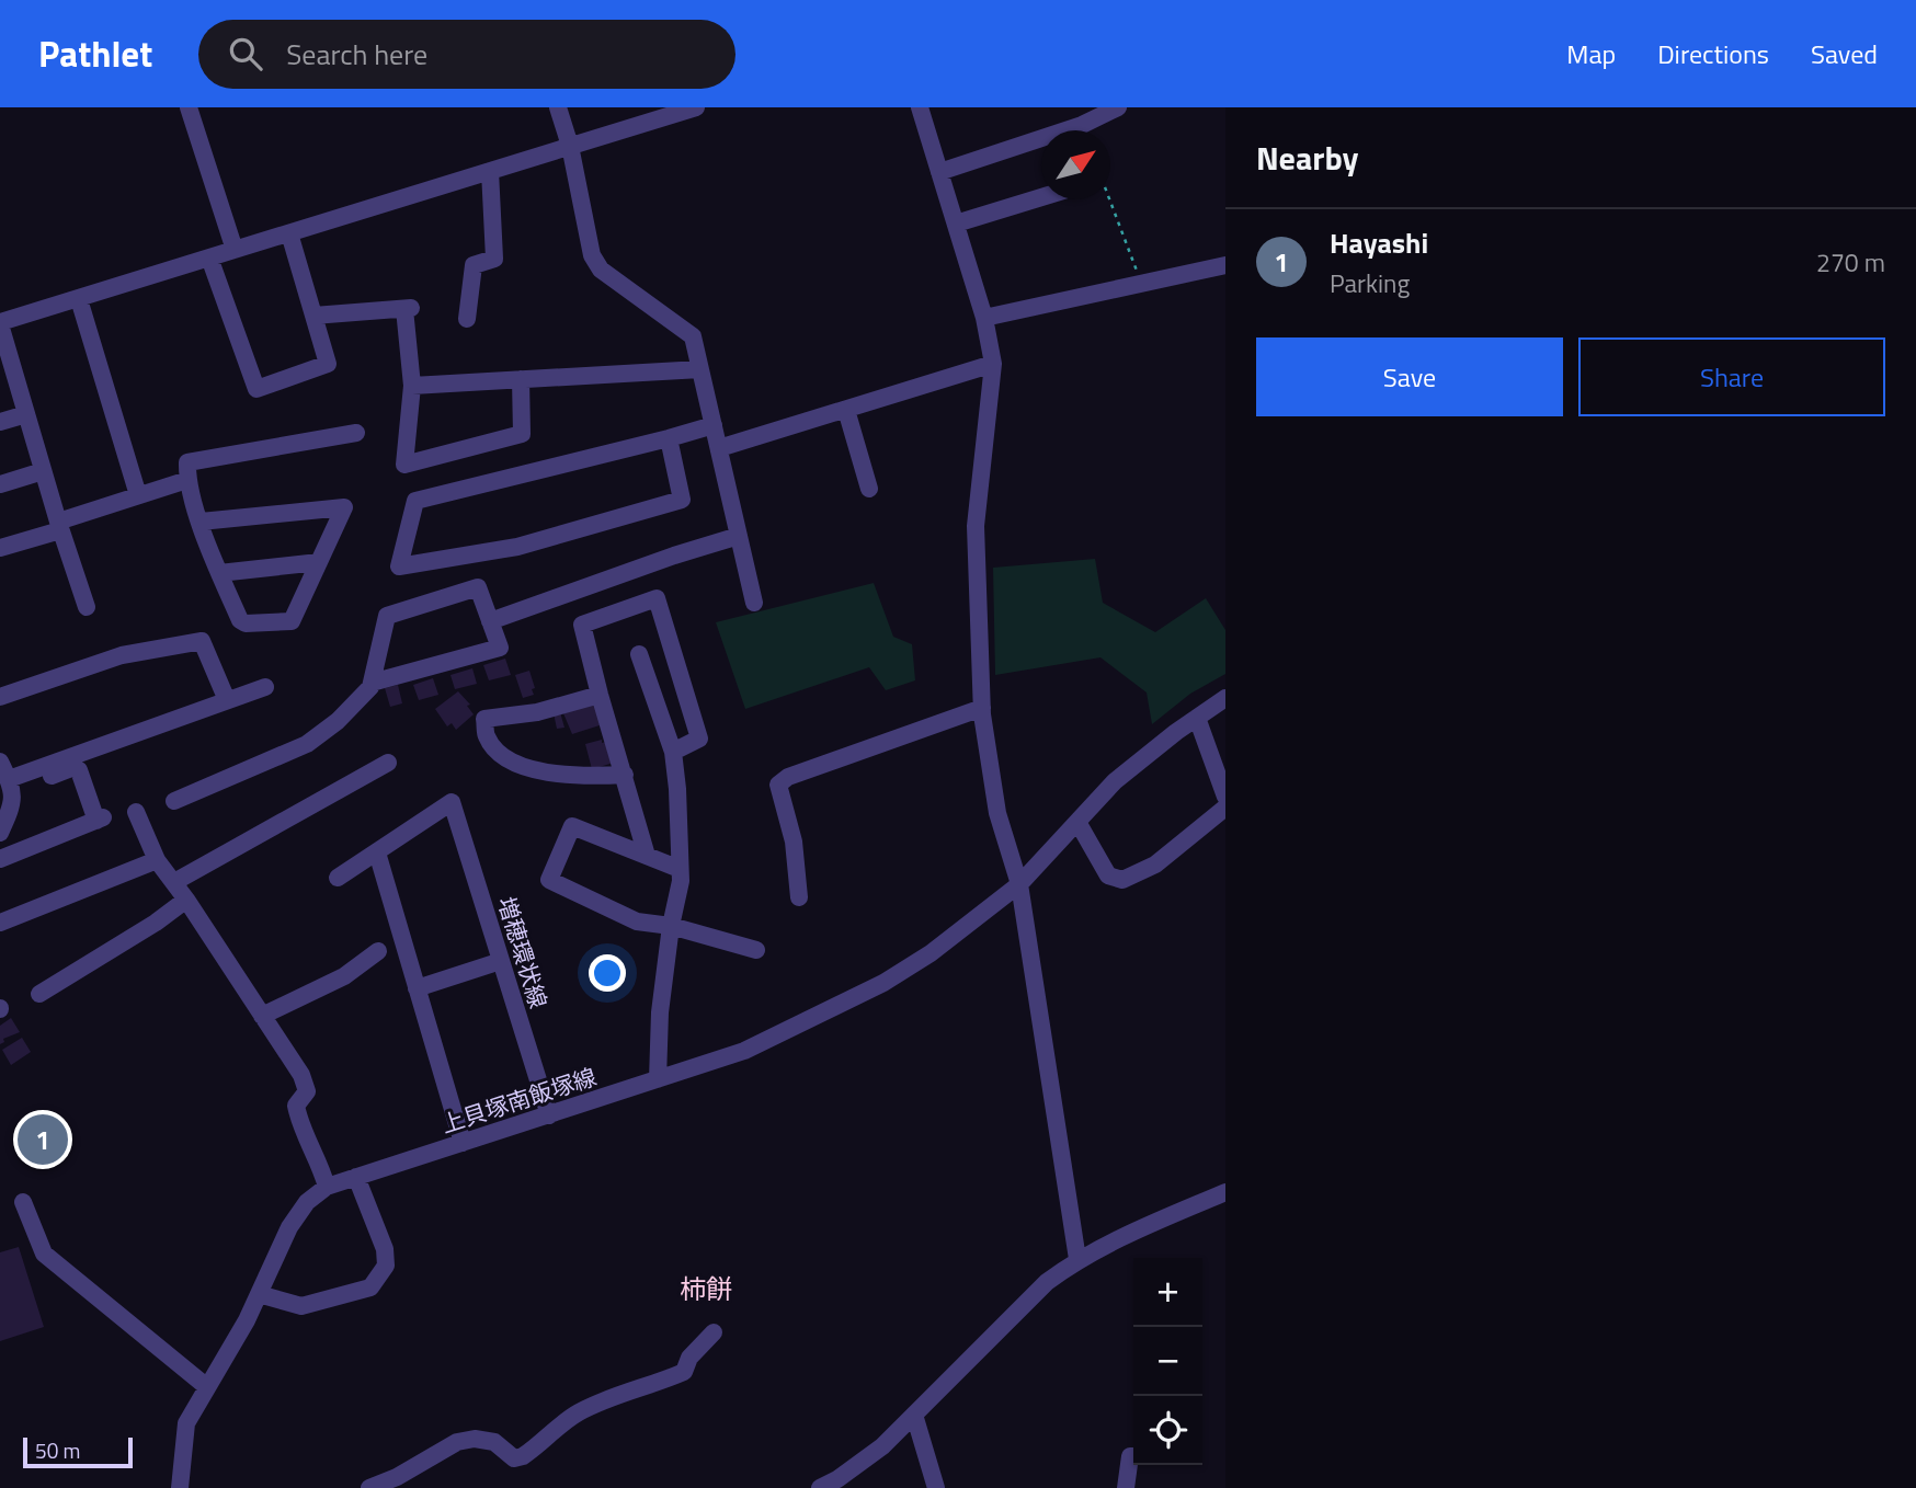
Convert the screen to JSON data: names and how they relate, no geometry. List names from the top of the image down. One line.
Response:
{"streets":{"street":["増穂環状線","上貝塚南飯塚線"]},"crossings":[["増穂環状線","上貝塚南飯塚線"]],"districts":["柿餅"],"scale_bar":"50 m","north":"top right","page":{"header":"Pathlet","search":"Search here","nav":["Map","Directions","Saved"],"heading":"Nearby","list":[{"mark":"1","name":"Hayashi","note":"Parking","value":"270 m"}],"buttons":["Save","Share"],"pins":"1","map_buttons":["+","−"],"scale":"50 m"}}
